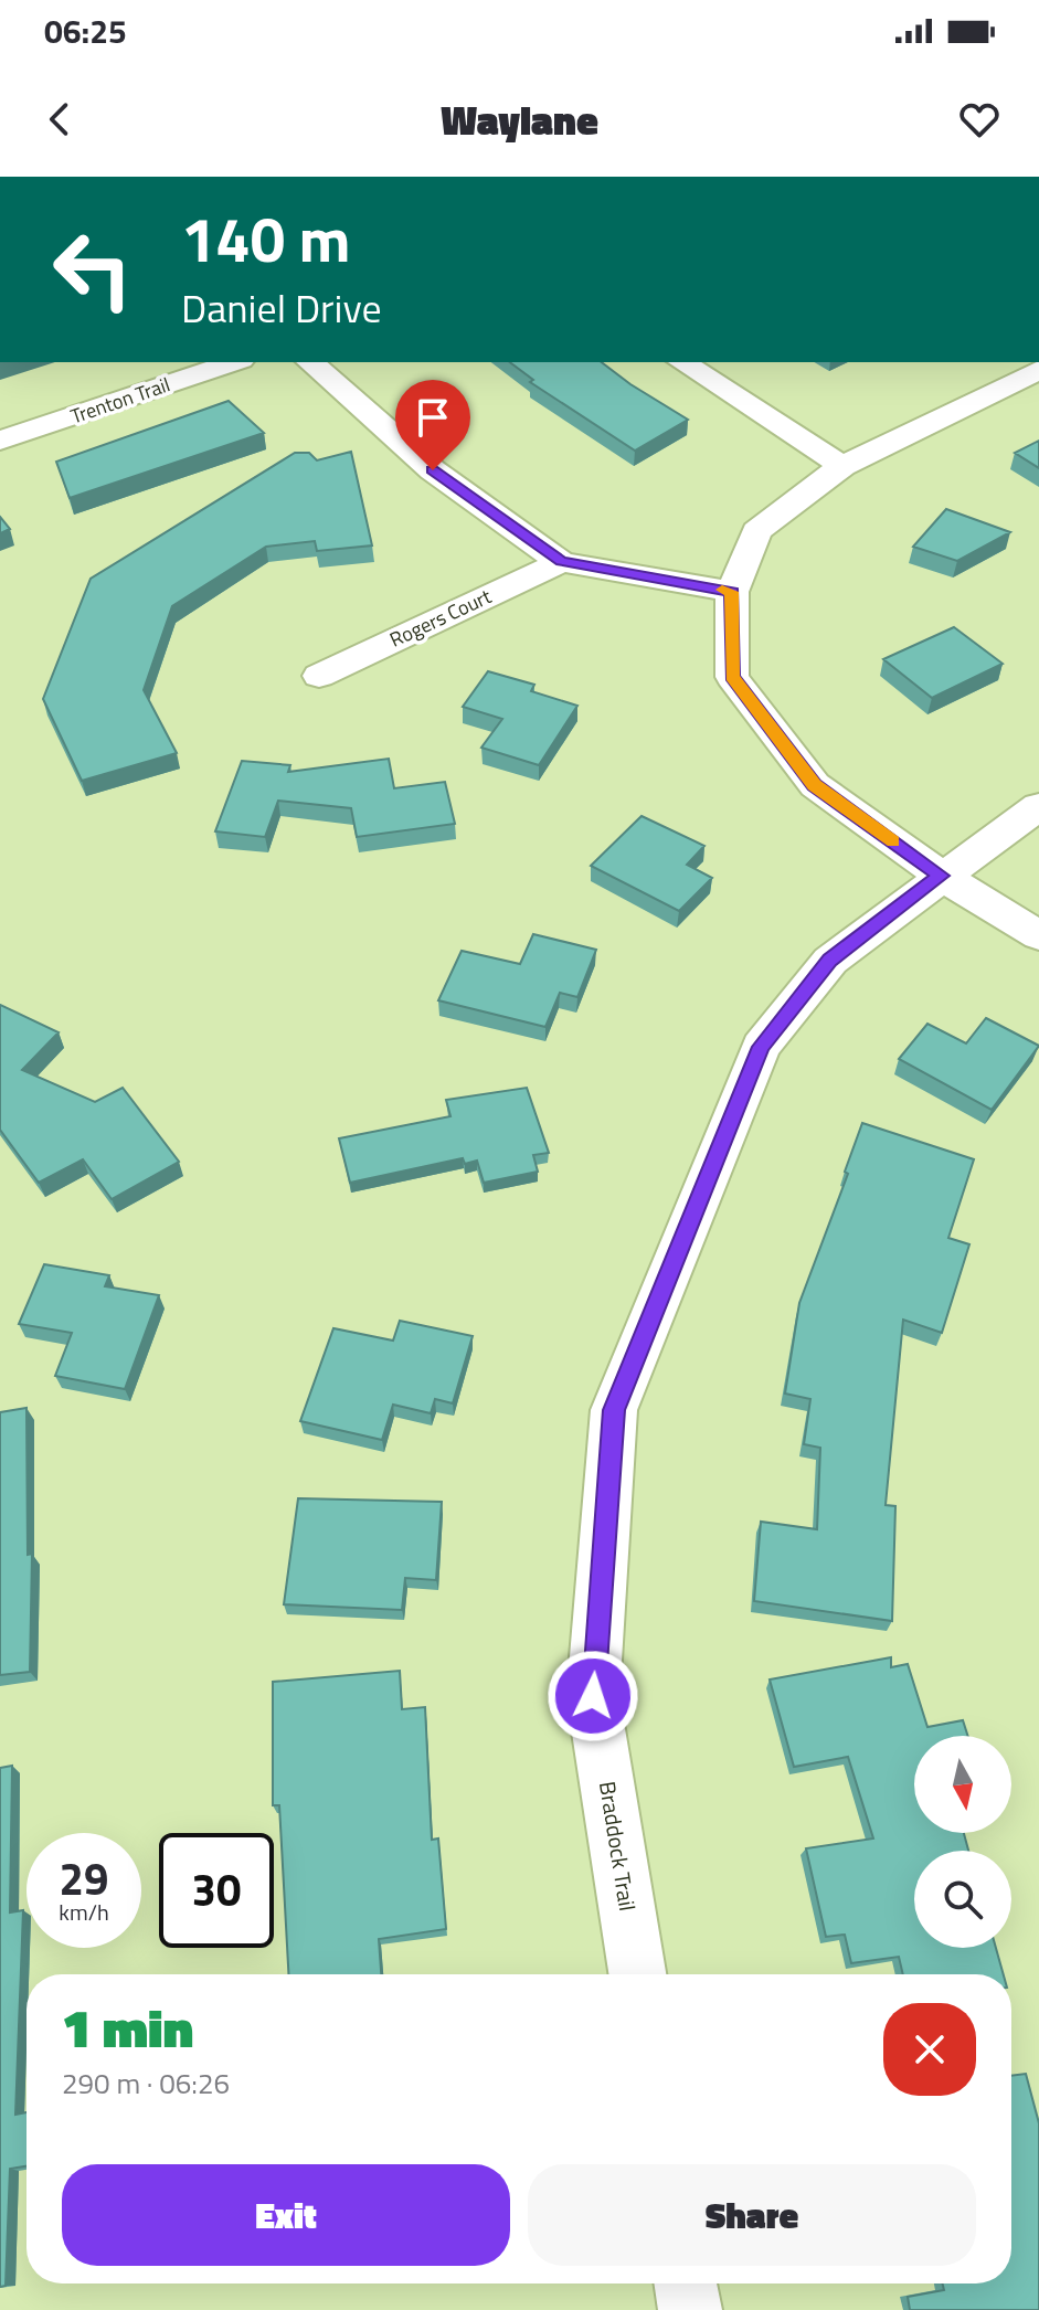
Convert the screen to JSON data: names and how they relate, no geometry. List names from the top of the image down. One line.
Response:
{"streets":{"street":["Trenton Trail","Rogers Court","Braddock Trail"]},"north":"bottom","page":{"status":"06:25","header":"Waylane","turn":["140 m","Daniel Drive"],"speed":"29 km/h","limit":"30","heading":["1 min","290 m · 06:26"],"buttons":["Exit","Share"]}}
